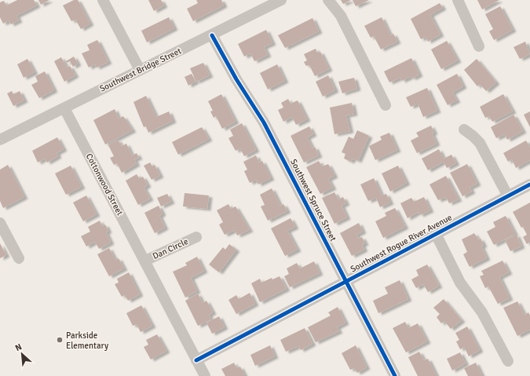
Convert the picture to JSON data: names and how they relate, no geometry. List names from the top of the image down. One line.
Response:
{"streets":{"street":["Southwest Bridge Street","Cottonwood Street","Southwest Spruce Street","Southwest Rogue River Avenue","Dan Circle"]},"crossings":[["Southwest Bridge Street","Cottonwood Street"],["Southwest Bridge Street","Southwest Spruce Street"],["Cottonwood Street","Southwest Rogue River Avenue"],["Cottonwood Street","Dan Circle"],["Southwest Spruce Street","Southwest Rogue River Avenue"]],"places":["Parkside Elementary"],"north":"top left"}
